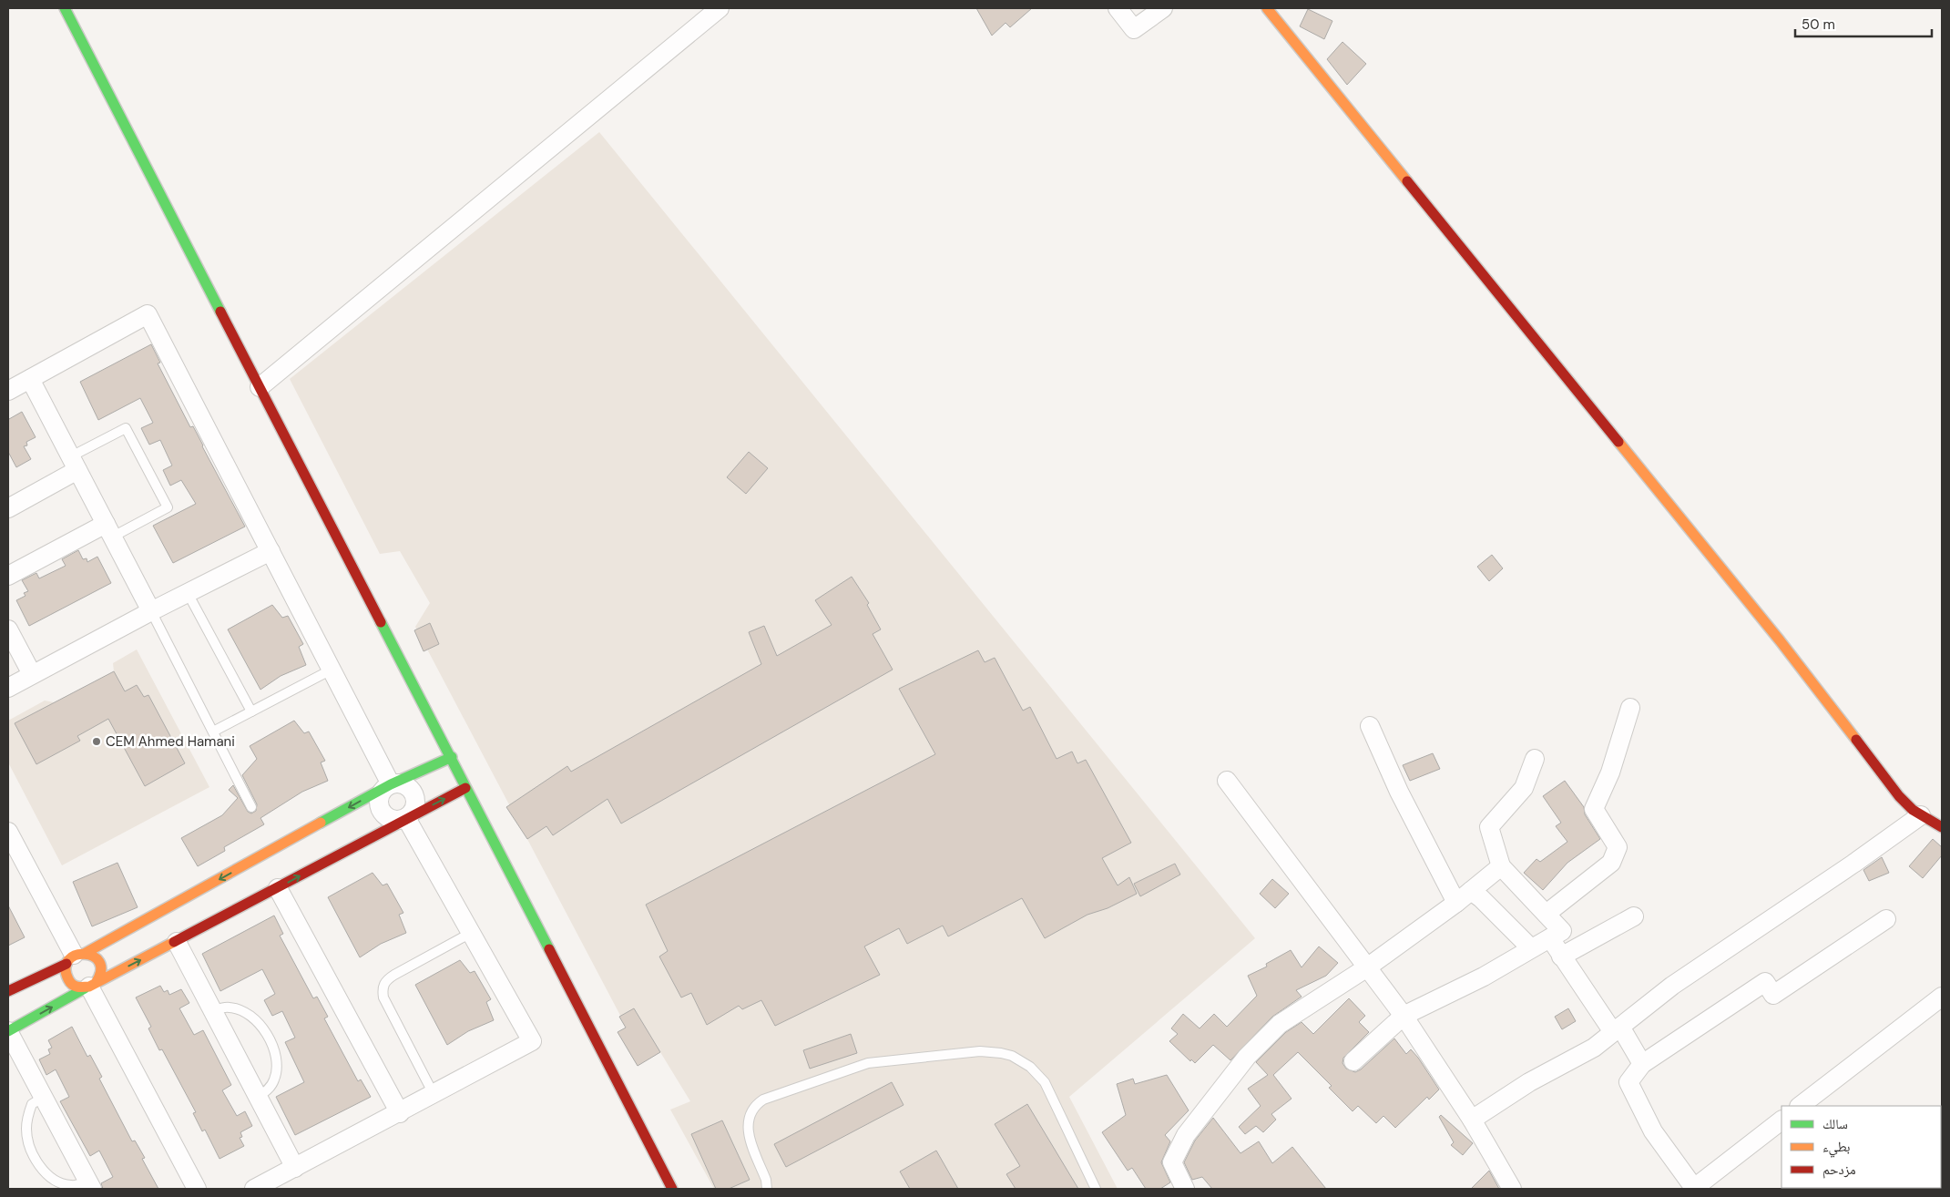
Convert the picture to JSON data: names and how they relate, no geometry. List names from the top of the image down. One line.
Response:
{"places":["CEM Ahmed Hamani"],"legend":["سالك","بطيء","مزدحم"],"scale_bar":"50 m"}
